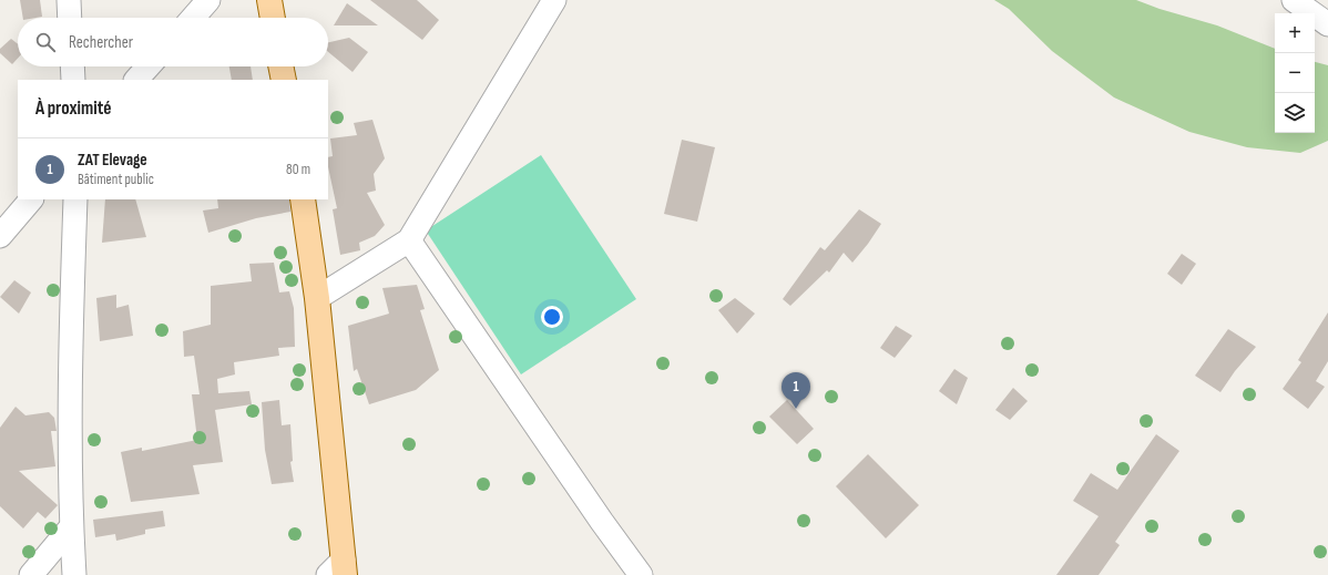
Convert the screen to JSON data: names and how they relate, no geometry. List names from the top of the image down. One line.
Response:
{"page":{"map_buttons":["+","−"],"search":"Rechercher","heading":"À proximité","list":[{"mark":"1","name":"ZAT Elevage","note":"Bâtiment public","value":"80 m"}],"pins":"1"}}
